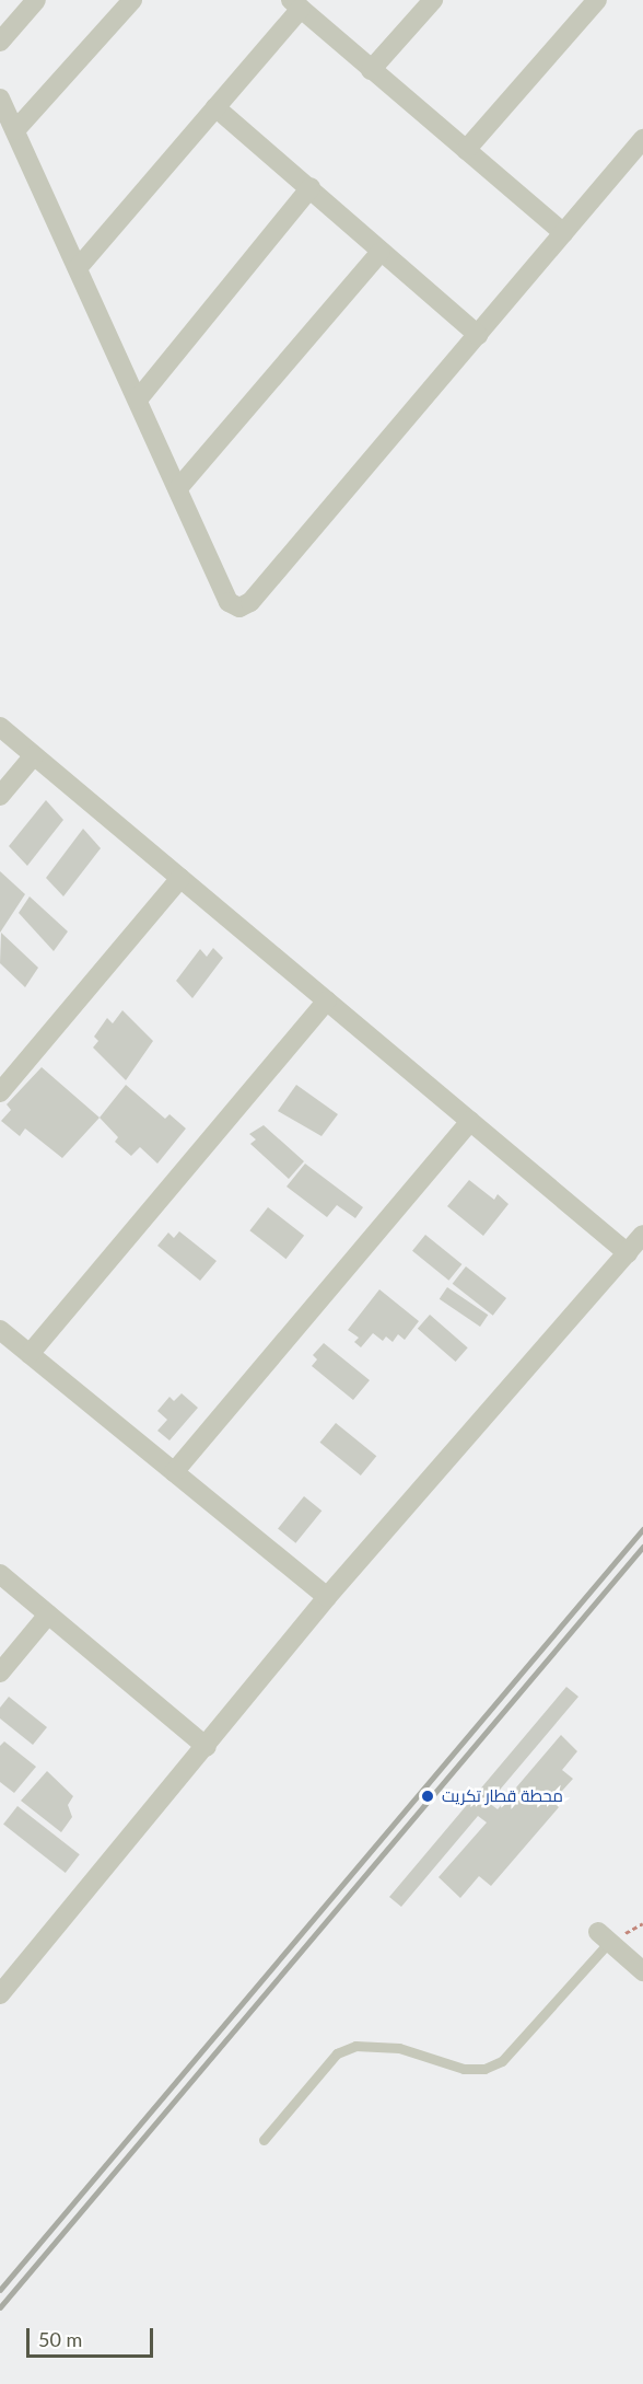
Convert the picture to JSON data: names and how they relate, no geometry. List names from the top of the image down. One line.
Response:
{"places":["محطة قطار تكريت"],"scale_bar":"50 m"}
